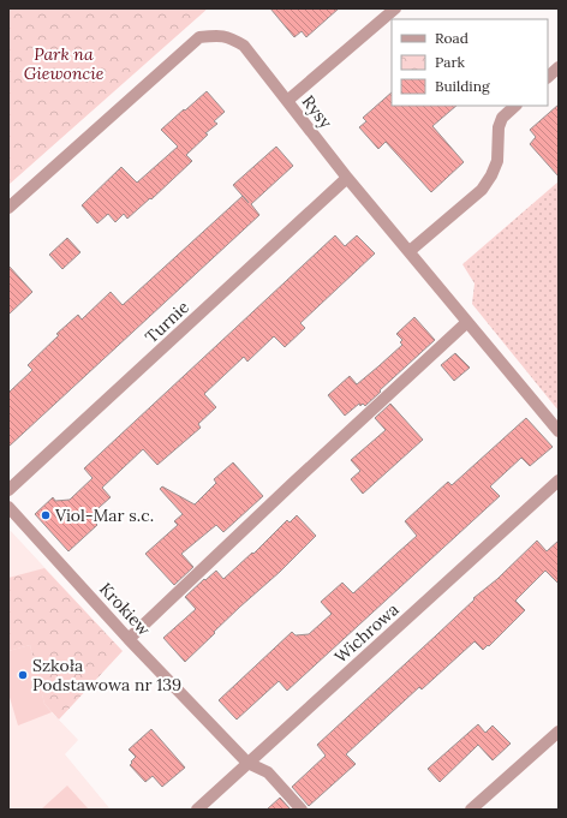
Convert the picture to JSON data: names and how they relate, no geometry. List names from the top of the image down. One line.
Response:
{"streets":{"street":["Rysy","Turnie","Krokiew","Wichrowa"]},"crossings":[["Rysy","Turnie"],["Krokiew","Wichrowa"]],"parks":["Park na Giewoncie"],"places":["Viol-Mar s.c.","Szkoła Podstawowa nr 139"],"legend":["Road","Park","Building"]}
